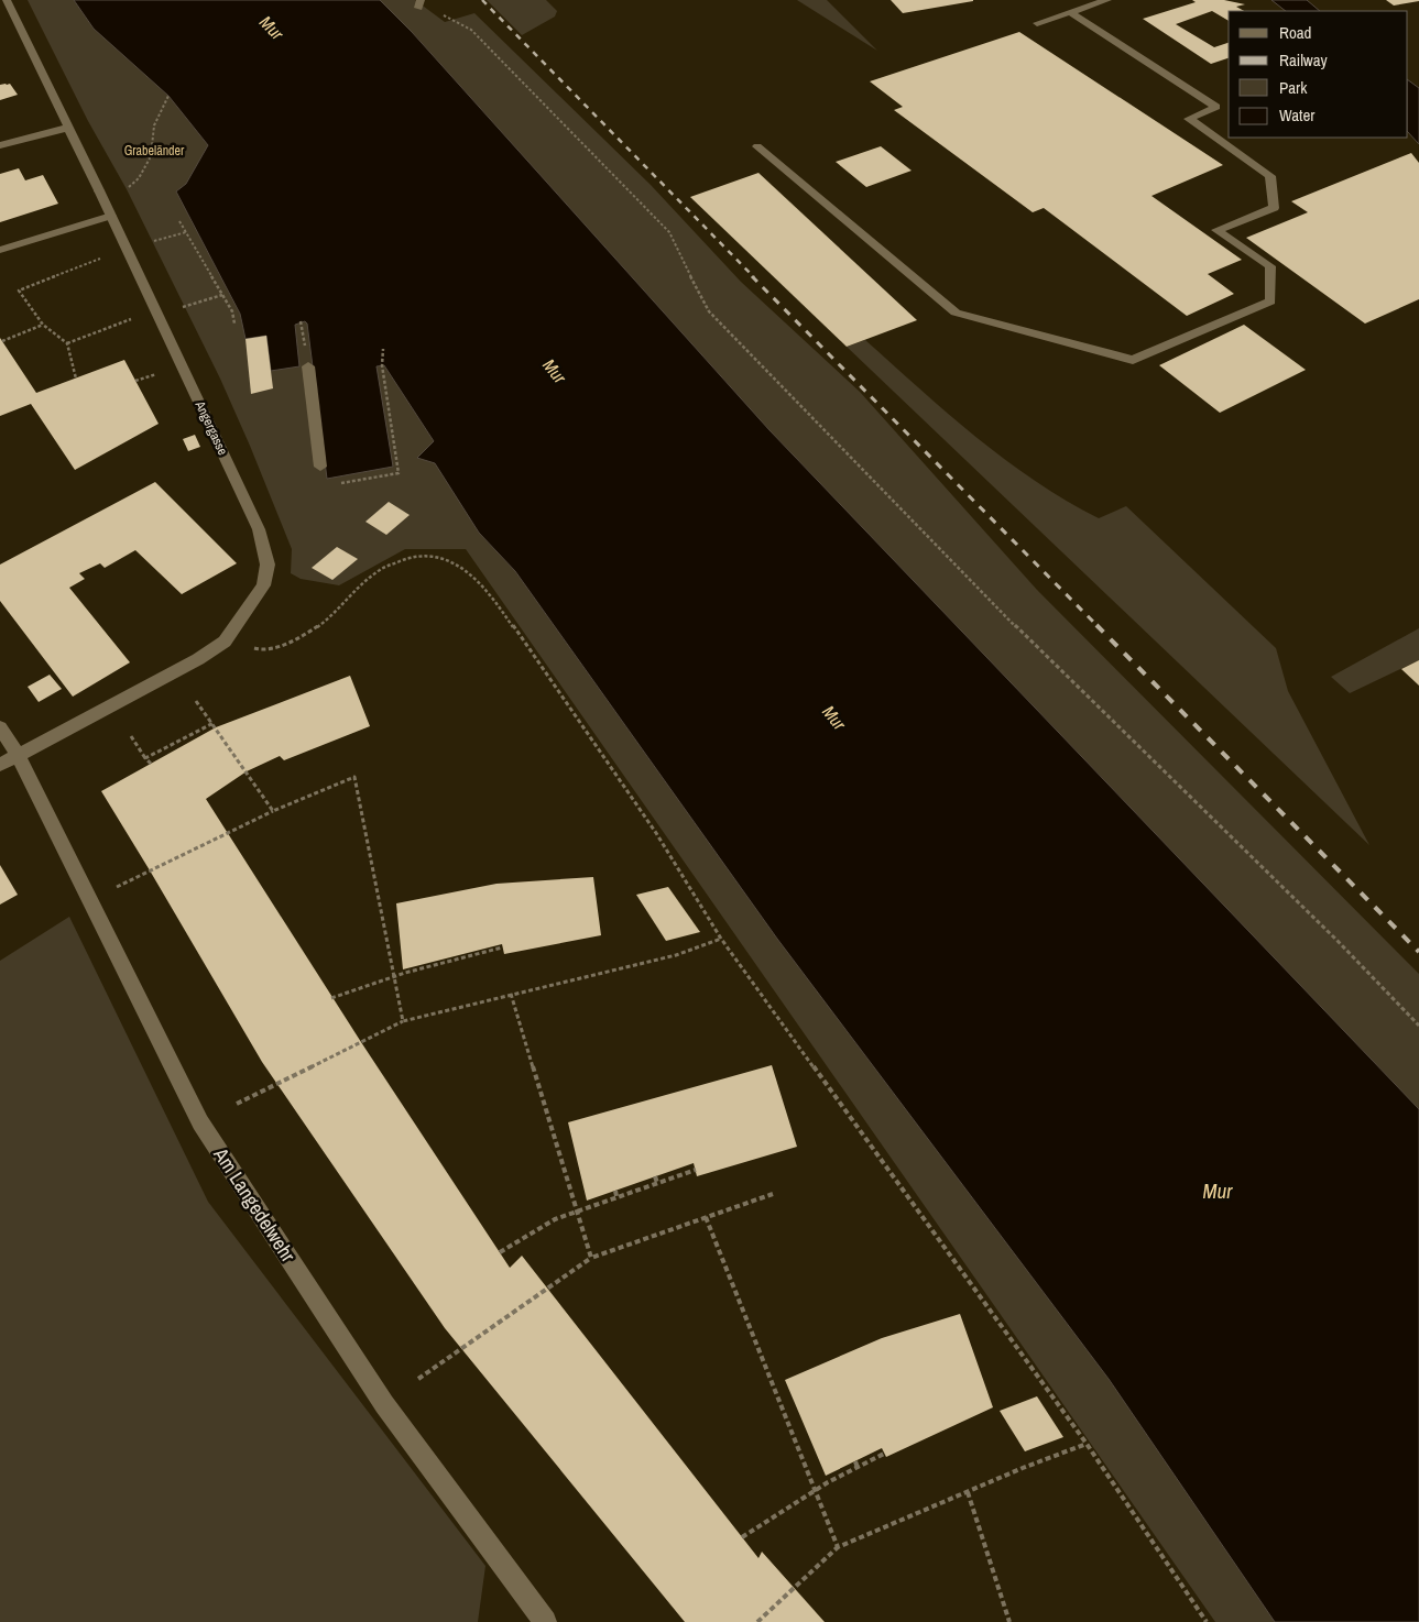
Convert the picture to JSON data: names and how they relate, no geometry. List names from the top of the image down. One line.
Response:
{"streets":{"street":["Angergasse","Am Langedelwehr"]},"crossings":[["Angergasse","Am Langedelwehr"]],"water":["Mur"],"parks":["Grabeländer"],"legend":["Road","Railway","Park","Water"]}
